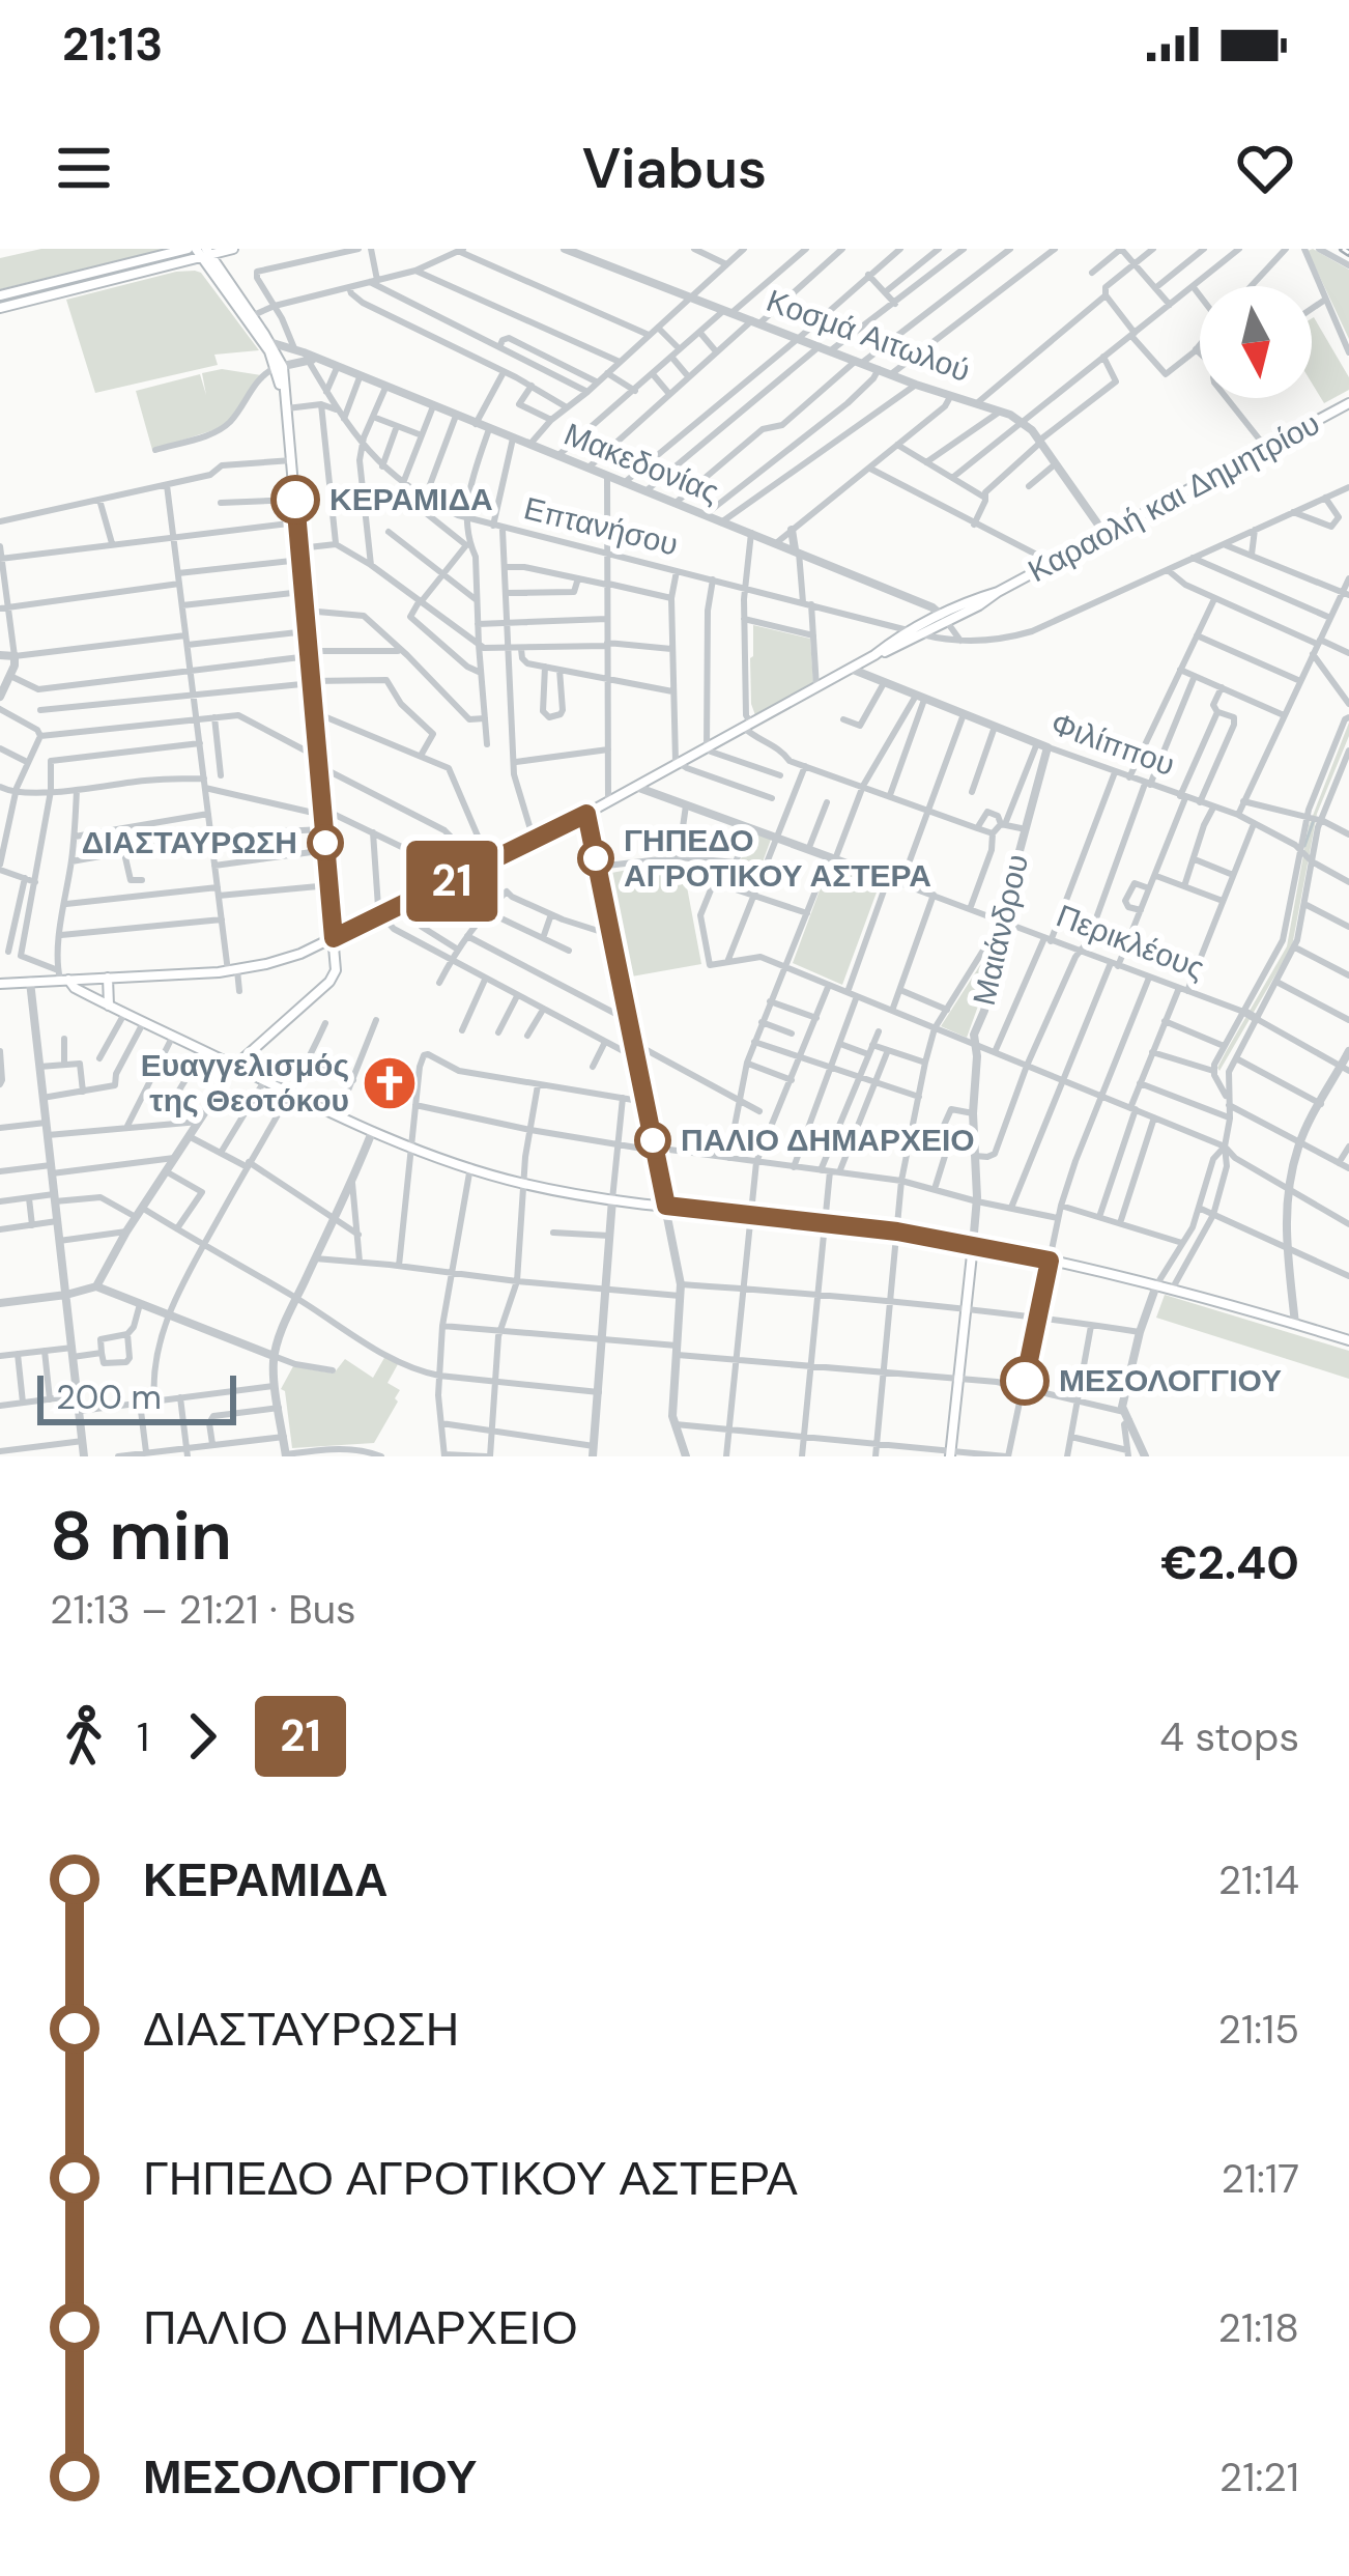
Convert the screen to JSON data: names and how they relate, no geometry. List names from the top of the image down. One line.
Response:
{"streets":{"main road":["Καραολή και Δημητρίου","Μαιάνδρου"],"street":["Κοσμά Αιτωλού","Μακεδονίας","Επτανήσου","Φιλίππου","Περικλέους"]},"crossings":[["Κοσμά Αιτωλού","Καραολή και Δημητρίου"],["Μακεδονίας","Καραολή και Δημητρίου"],["Μακεδονίας","Επτανήσου"],["Καραολή και Δημητρίου","Επτανήσου"],["Καραολή και Δημητρίου","Φιλίππου"],["Καραολή και Δημητρίου","Περικλέους"],["Φιλίππου","Μαιάνδρου"],["Μαιάνδρου","Περικλέους"]],"places":{"other":["ΚΕΡΑΜΙΔΑ","ΔΙΑΣΤΑΥΡΩΣΗ","ΓΗΠΕΔΟ ΑΓΡΟΤΙΚΟΥ ΑΣΤΕΡΑ","ΠΑΛΙΟ ΔΗΜΑΡΧΕΙΟ","ΜΕΣΟΛΟΓΓΙΟΥ"],"church":["Ευαγγελισμός της Θεοτόκου"]},"lines":["bus line 21"],"scale_bar":"200 m","north":"bottom","page":{"status":"21:13","header":"Viabus","on_map":"21","scale":"200 m","heading":["8 min","21:13 – 21:21 · Bus","€2.40"],"legs":["1","21","4 stops"],"list":[{"name":"ΚΕΡΑΜΙΔΑ","value":"21:14"},{"name":"ΔΙΑΣΤΑΥΡΩΣΗ","value":"21:15"},{"name":"ΓΗΠΕΔΟ ΑΓΡΟΤΙΚΟΥ ΑΣΤΕΡΑ","value":"21:17"},{"name":"ΠΑΛΙΟ ΔΗΜΑΡΧΕΙΟ","value":"21:18"},{"name":"ΜΕΣΟΛΟΓΓΙΟΥ","value":"21:21"}]}}
